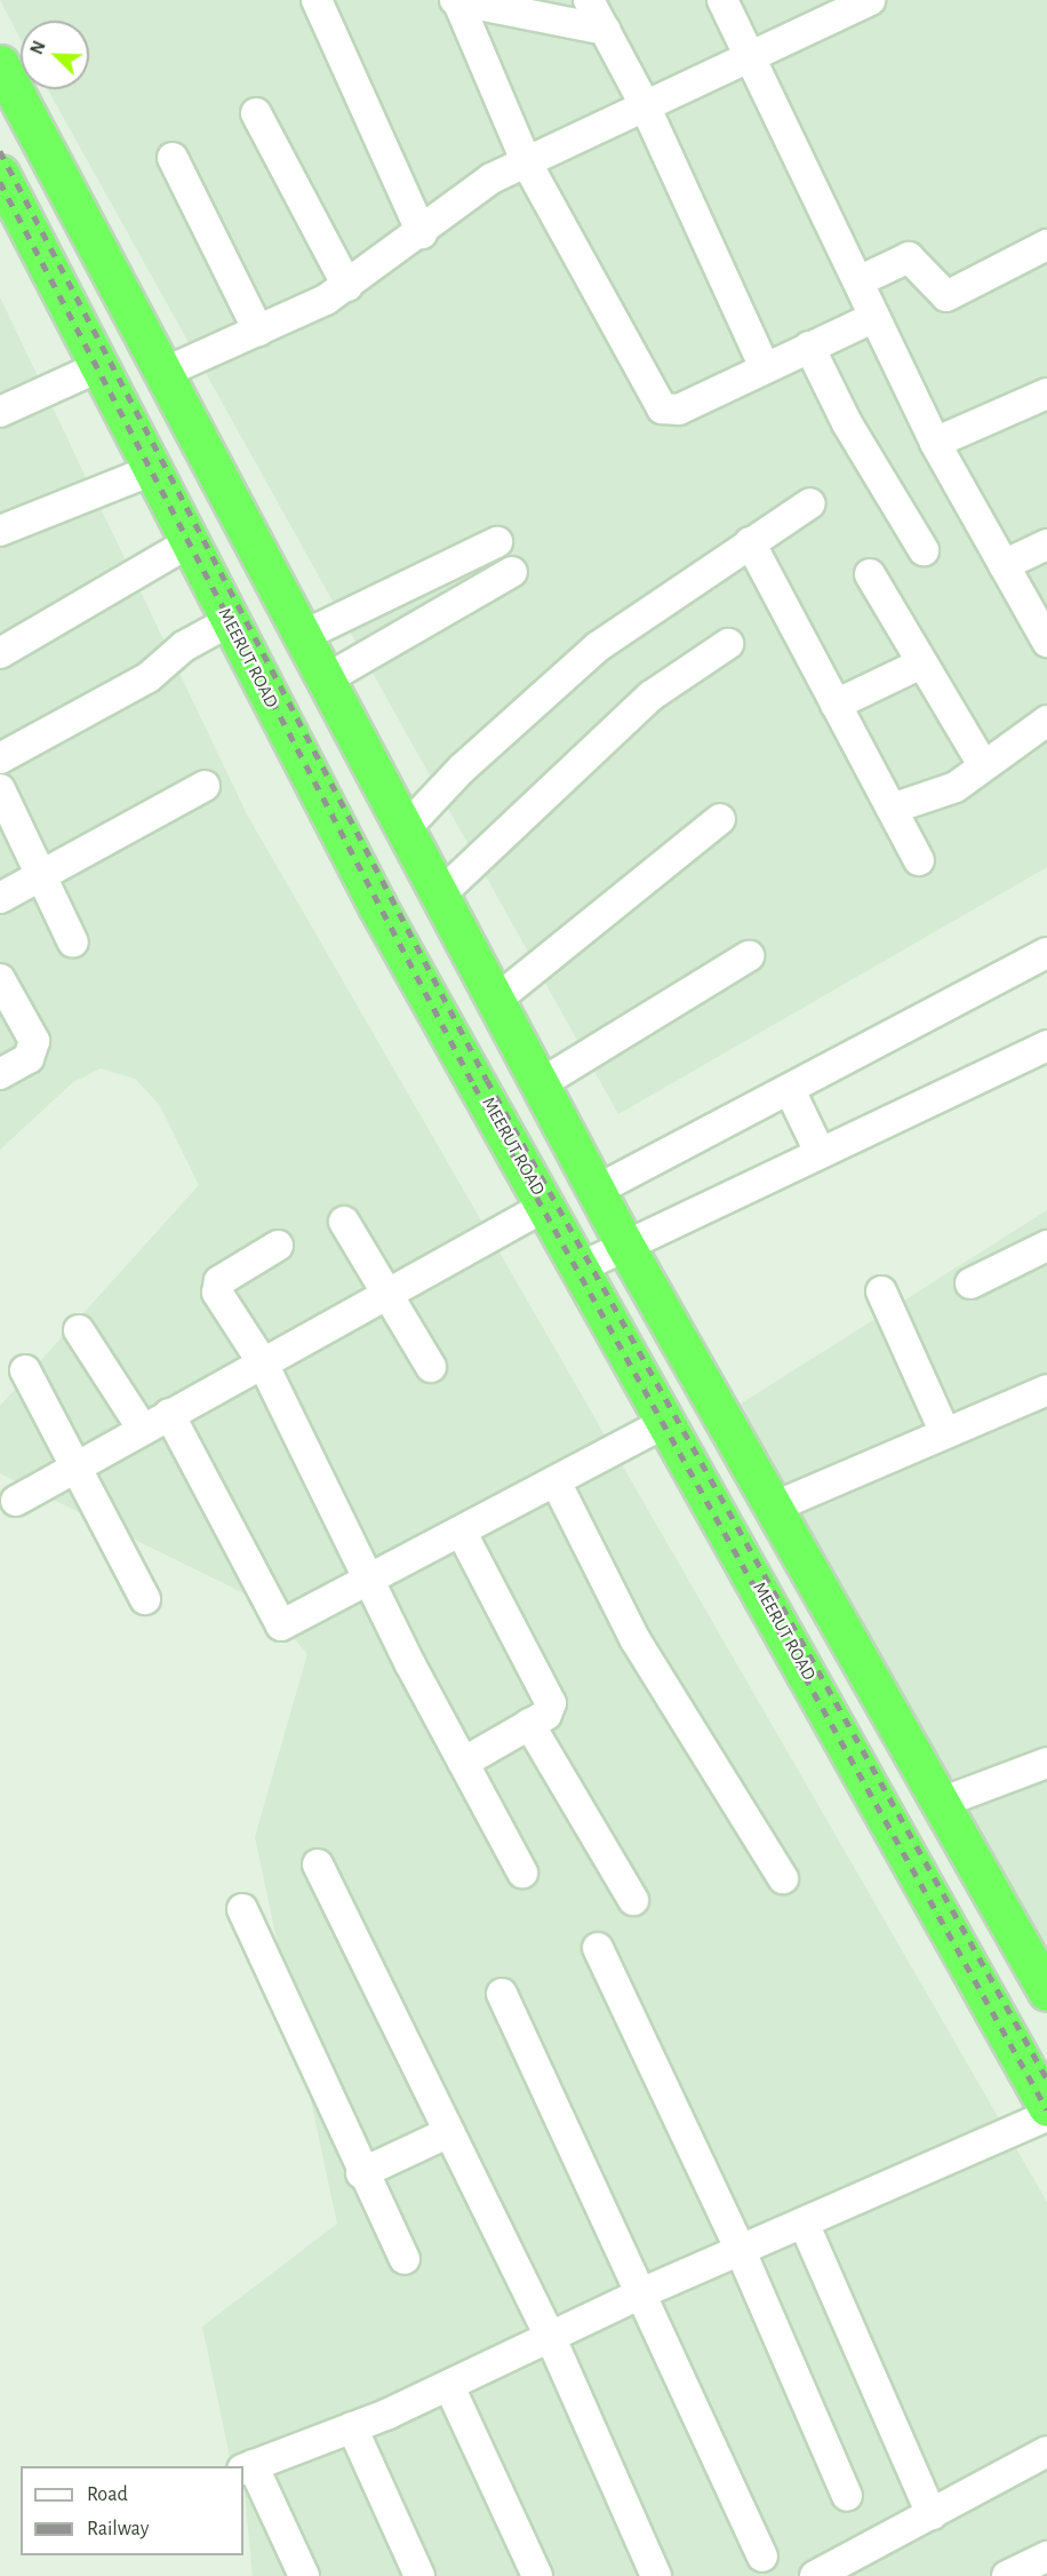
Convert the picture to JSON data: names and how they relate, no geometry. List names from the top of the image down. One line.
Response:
{"streets":{"highway":["MEERUT ROAD"]},"legend":["Road","Railway"],"north":"top left"}
